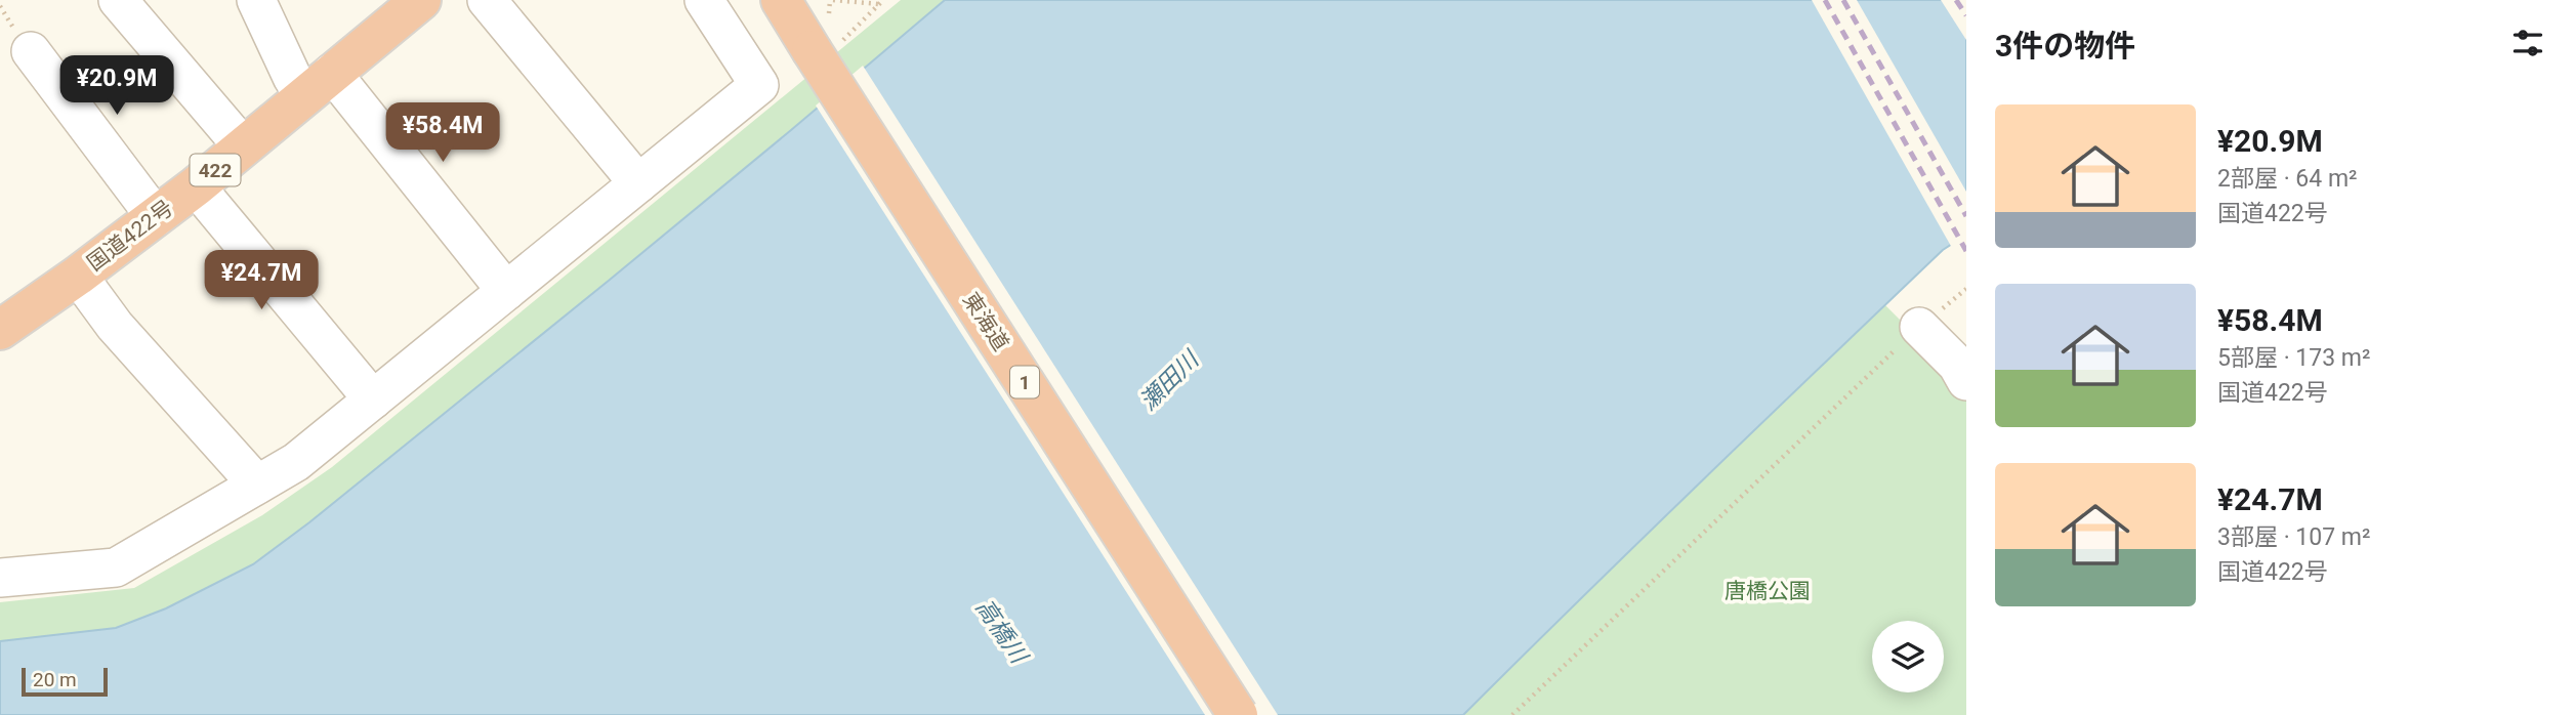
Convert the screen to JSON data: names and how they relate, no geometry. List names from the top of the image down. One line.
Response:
{"streets":{"highway":["422","国道422号","東海道","1"]},"water":["瀬田川","高橋川"],"parks":["唐橋公園"],"scale_bar":"20 m","page":{"heading":"3件の物件","price":["¥20.9M","¥58.4M","¥24.7M"],"list":[{"name":"¥20.9M","note":"2部屋 · 64 m² · 国道422号"},{"name":"¥58.4M","note":"5部屋 · 173 m² · 国道422号"},{"name":"¥24.7M","note":"3部屋 · 107 m² · 国道422号"}],"scale":"20 m"}}
